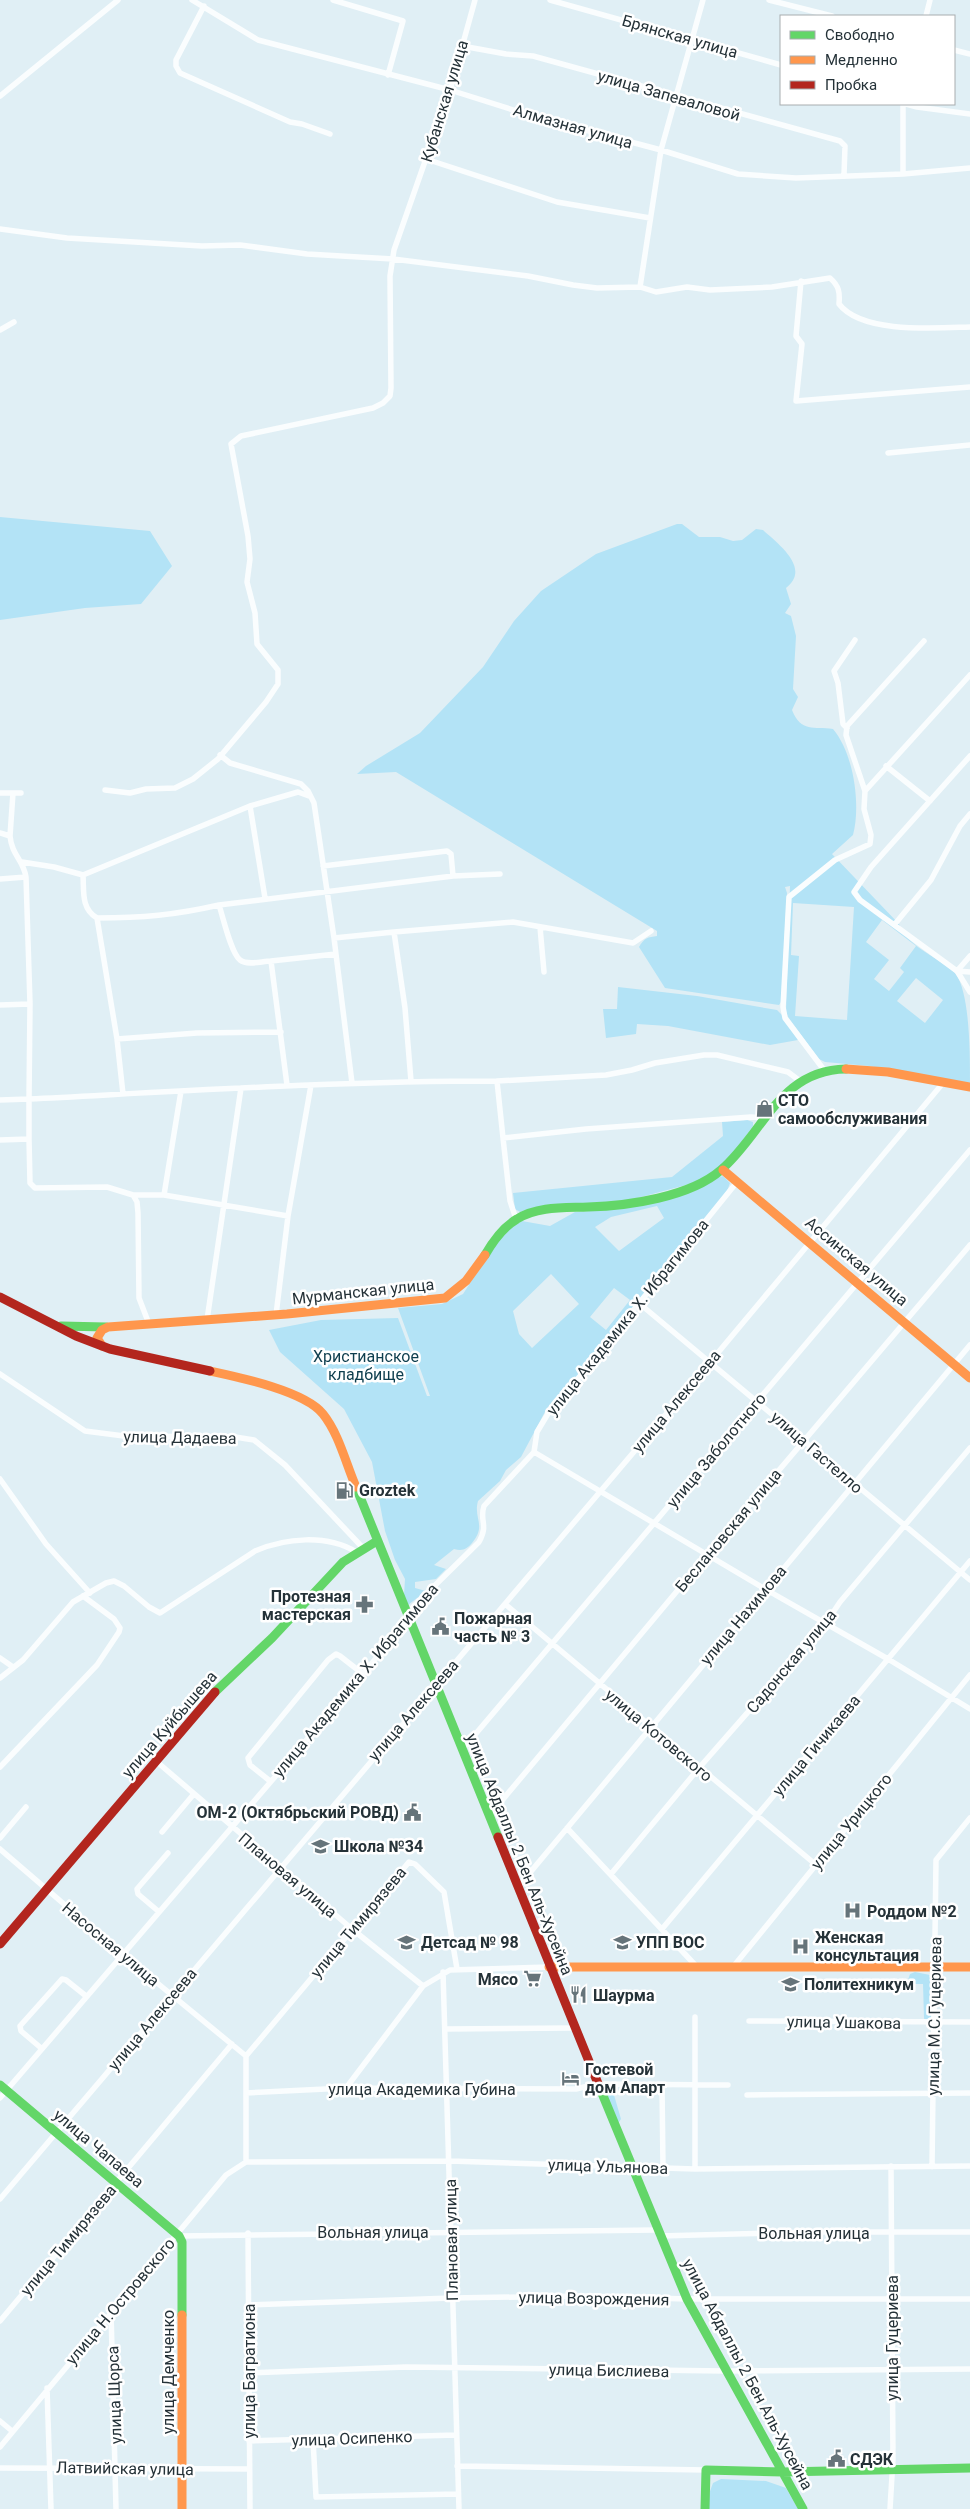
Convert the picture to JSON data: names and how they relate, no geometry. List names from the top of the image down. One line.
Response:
{"streets":{"main road":["Ассинская улица","Мурманская улица","улица Куйбышева","улица Абдаллы 2 Бен Аль-Хусейна","улица Чапаева","улица Демченко"],"street":["Брянская улица","улица Запеваловой","Кубанская улица","Алмазная улица","улица Академика Х. Ибрагимова","улица Алексеева","улица Дадаева","улица Заболотного","улица Гастелло","Беслановская улица","улица Нахимова","Садонская улица","улица Котовского","улица Гичикаева","улица Урицкого","Плановая улица","улица Тимирязева","Насосная улица","улица М.С.Гуцериева","улица Ушакова","улица Академика Губина","улица Ульянова","Вольная улица","улица Возрождения","улица Н.Островского","улица Гуцериева","улица Бислиева","улица Багратиона","улица Щорса","улица Осипенко","Латвийская улица"]},"crossings":[["улица Запеваловой","Кубанская улица"],["улица Запеваловой","Алмазная улица"],["Кубанская улица","Алмазная улица"],["Ассинская улица","Мурманская улица"],["Ассинская улица","улица Академика Х. Ибрагимова"],["Ассинская улица","улица Алексеева"],["Ассинская улица","улица Заболотного"],["Ассинская улица","Беслановская улица"],["Ассинская улица","улица Нахимова"],["Мурманская улица","улица Абдаллы 2 Бен Аль-Хусейна"],["улица Академика Х. Ибрагимова","улица Гастелло"],["улица Академика Х. Ибрагимова","улица Абдаллы 2 Бен Аль-Хусейна"],["улица Академика Х. Ибрагимова","Плановая улица"],["улица Академика Х. Ибрагимова","Насосная улица"],["улица Академика Х. Ибрагимова","улица Чапаева"],["улица Алексеева","улица Гастелло"],["улица Алексеева","улица Котовского"],["улица Алексеева","улица Абдаллы 2 Бен Аль-Хусейна"],["улица Алексеева","Плановая улица"],["улица Алексеева","Насосная улица"],["улица Алексеева","улица Чапаева"],["улица Дадаева","улица Куйбышева"],["улица Заболотного","улица Гастелло"],["улица Заболотного","улица Котовского"],["улица Заболотного","улица Абдаллы 2 Бен Аль-Хусейна"],["улица Гастелло","Беслановская улица"],["улица Гастелло","улица Нахимова"],["улица Гастелло","Садонская улица"],["улица Гастелло","улица Гичикаева"],["Беслановская улица","улица Котовского"],["Беслановская улица","улица Абдаллы 2 Бен Аль-Хусейна"],["улица Нахимова","улица Котовского"],["улица Нахимова","улица Абдаллы 2 Бен Аль-Хусейна"],["Садонская улица","улица Котовского"],["улица Куйбышева","улица Абдаллы 2 Бен Аль-Хусейна"],["улица Куйбышева","Плановая улица"],["улица Куйбышева","Насосная улица"],["улица Котовского","улица Гичикаева"],["улица Котовского","улица Урицкого"],["улица Абдаллы 2 Бен Аль-Хусейна","улица Академика Губина"],["улица Абдаллы 2 Бен Аль-Хусейна","улица Ульянова"],["улица Абдаллы 2 Бен Аль-Хусейна","Вольная улица"],["улица Абдаллы 2 Бен Аль-Хусейна","улица Возрождения"],["улица Абдаллы 2 Бен Аль-Хусейна","улица Бислиева"],["Плановая улица","улица Тимирязева"],["Плановая улица","улица Академика Губина"],["Плановая улица","улица Ульянова"],["Плановая улица","Вольная улица"],["Плановая улица","улица Возрождения"],["Плановая улица","улица Бислиева"],["Плановая улица","улица Осипенко"],["улица Тимирязева","Насосная улица"],["улица Тимирязева","улица Чапаева"],["улица М.С.Гуцериева","улица Ушакова"],["улица М.С.Гуцериева","улица Ульянова"],["улица Чапаева","Вольная улица"],["улица Чапаева","улица Н.Островского"],["улица Чапаева","улица Демченко"],["улица Ульянова","улица Н.Островского"],["улица Ульянова","улица Гуцериева"],["Вольная улица","улица Н.Островского"],["Вольная улица","улица Гуцериева"],["Вольная улица","улица Багратиона"],["Вольная улица","улица Демченко"],["улица Возрождения","улица Гуцериева"],["улица Возрождения","улица Багратиона"],["улица Н.Островского","улица Демченко"],["улица Н.Островского","улица Щорса"],["улица Гуцериева","улица Бислиева"],["улица Бислиева","улица Багратиона"],["улица Багратиона","улица Осипенко"],["улица Багратиона","Латвийская улица"],["улица Демченко","Латвийская улица"],["улица Щорса","Латвийская улица"]],"parks":["Христианское кладбище"],"places":{"shop":["СТО самообслуживания"],"fuel station":["Groztek"],"pharmacy":["Протезная мастерская"],"public building":["Пожарная часть № 3","ОМ-2 (Октябрьский РОВД)","СДЭК"],"school or university":["Школа №34","Детсад № 98","УПП ВОС","Политехникум"],"hospital":["Роддом №2","Женская консультация"],"supermarket":["Мясо"],"restaurant":["Шаурма"],"hotel":["Гостевой дом Апарт"]},"legend":["Свободно","Медленно","Пробка"]}
